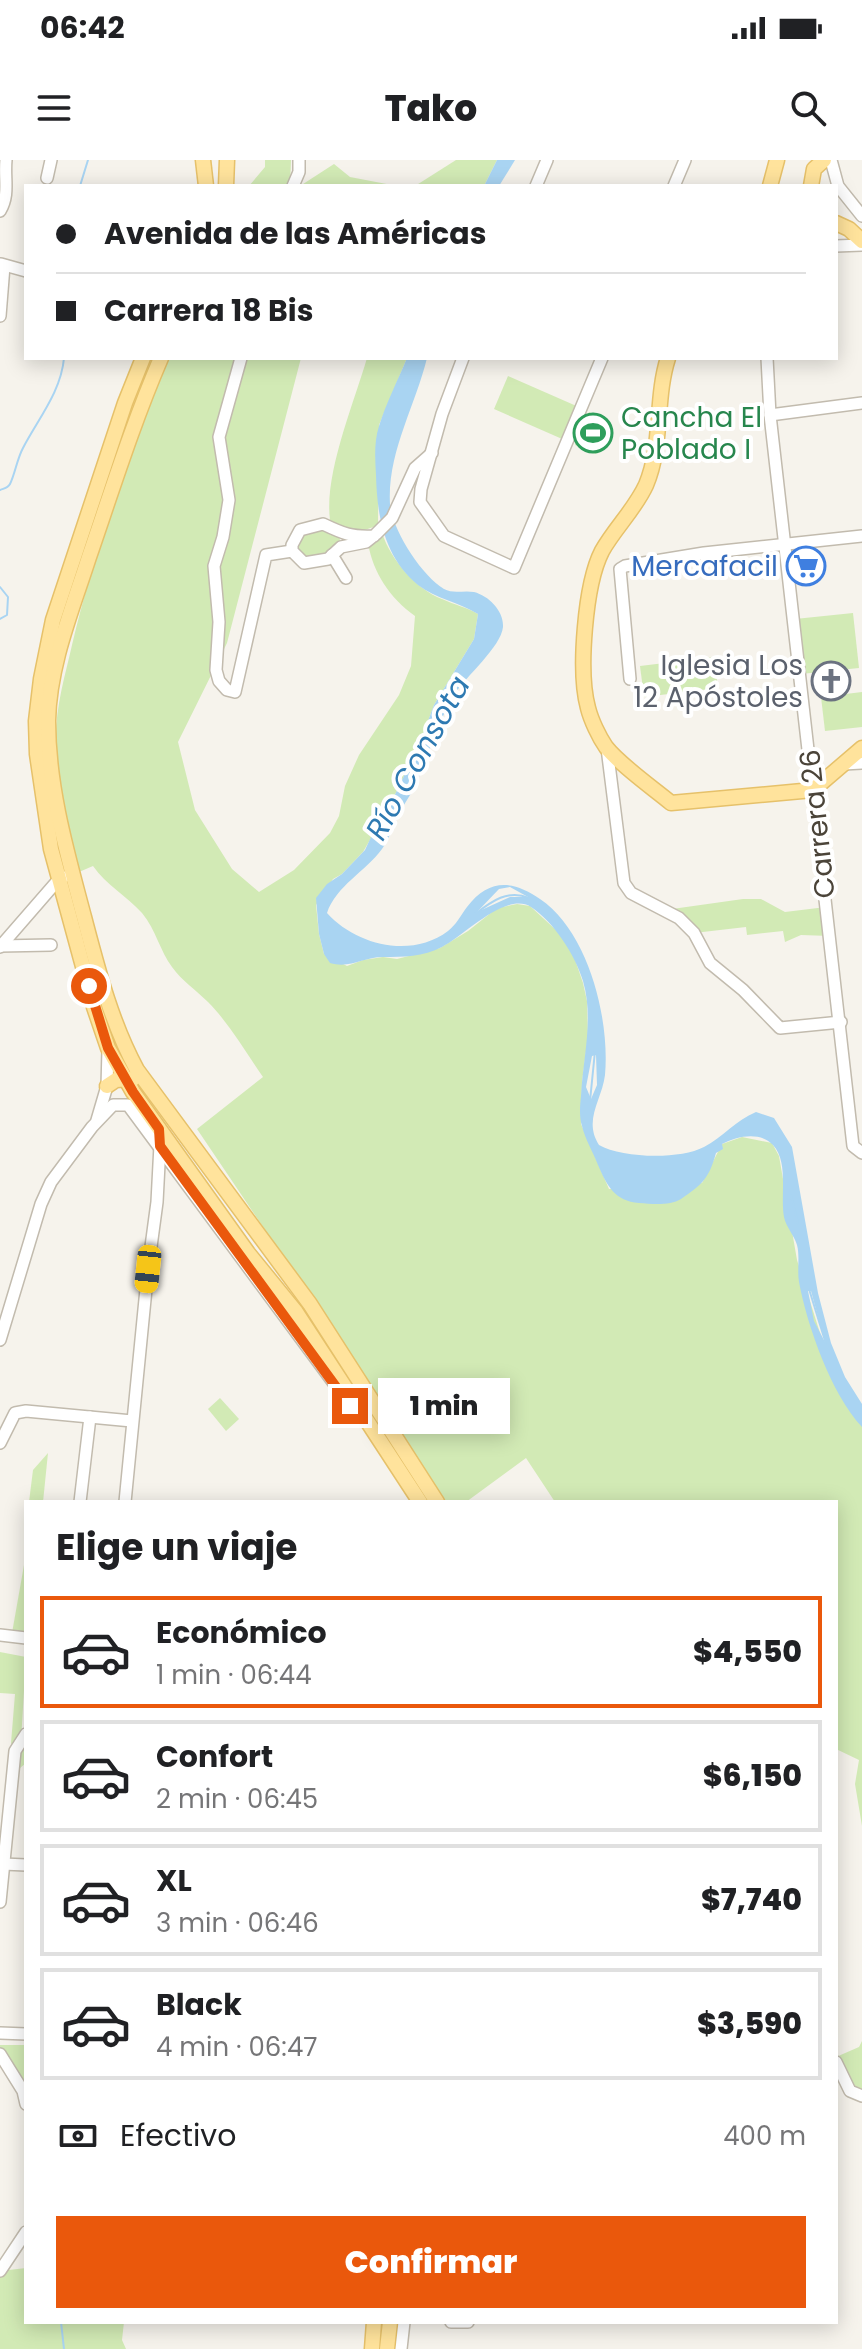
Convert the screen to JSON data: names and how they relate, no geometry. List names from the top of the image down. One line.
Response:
{"streets":{"street":["Carrera 26"]},"water":["Río Consota"],"places":{"sports":["Cancha El Poblado I"],"supermarket":["Mercafacil"],"church":["Iglesia Los 12 Apóstoles"]},"page":{"status":"06:42","header":"Tako","banner":["Avenida de las Américas","Carrera 18 Bis"],"bubble":"1 min","heading":"Elige un viaje","list":[{"name":"Económico","note":"1 min · 06:44","value":"$4,550"},{"name":"Confort","note":"2 min · 06:45","value":"$6,150"},{"name":"XL","note":"3 min · 06:46","value":"$7,740"},{"name":"Black","note":"4 min · 06:47","value":"$3,590"}],"pay":["Efectivo","400 m"],"buttons":"Confirmar"}}
